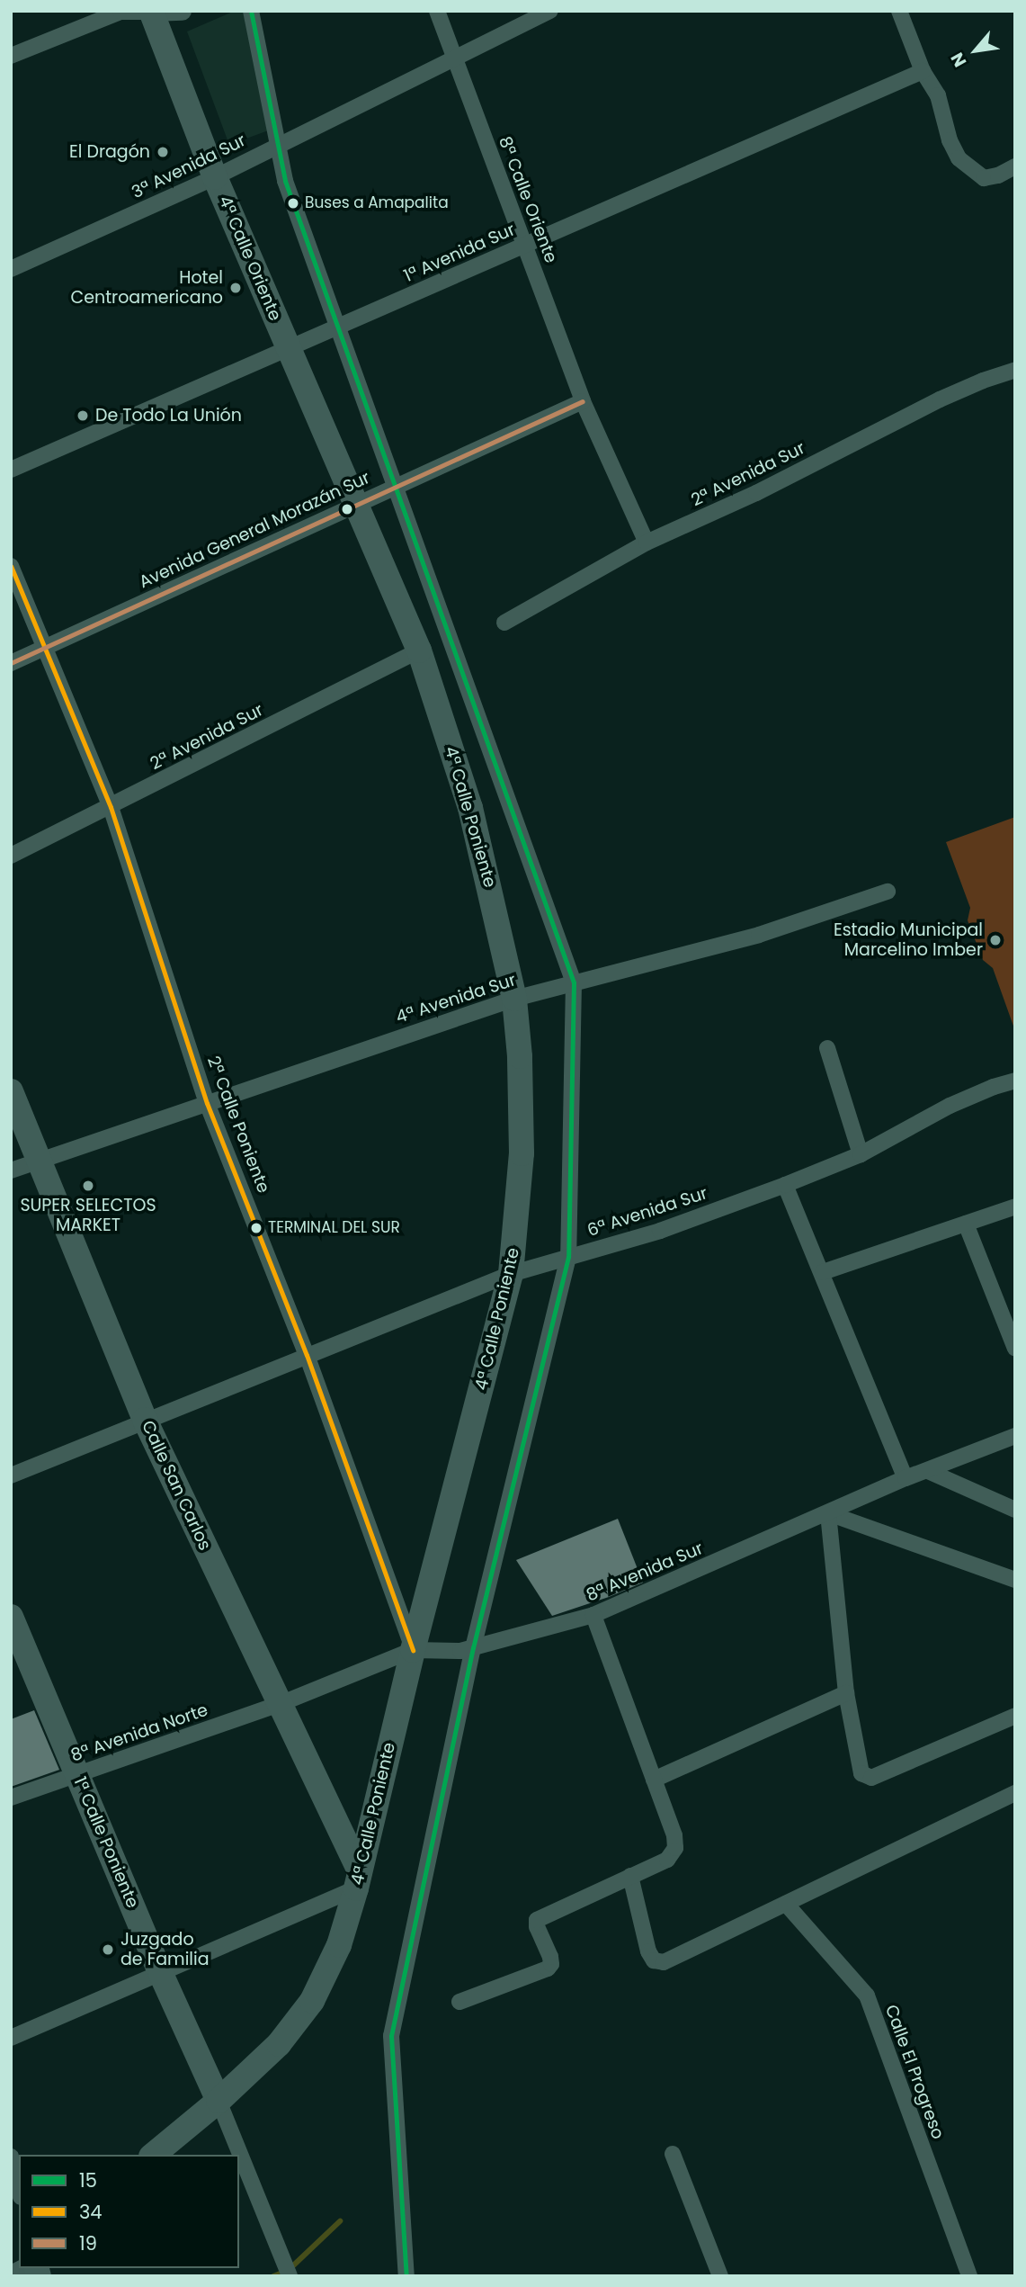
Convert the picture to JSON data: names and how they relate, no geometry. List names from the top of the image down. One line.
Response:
{"streets":{"main road":["4ª Calle Oriente","4ª Calle Poniente","Calle San Carlos","1ª Calle Poniente"],"street":["3ª Avenida Sur","8ª Calle Oriente","1ª Avenida Sur","2ª Avenida Sur","Avenida General Morazán Sur","4ª Avenida Sur","2ª Calle Poniente","6ª Avenida Sur","8ª Avenida Sur","8ª Avenida Norte","Calle El Progreso"]},"crossings":[["3ª Avenida Sur","8ª Calle Oriente"],["3ª Avenida Sur","4ª Calle Oriente"],["8ª Calle Oriente","1ª Avenida Sur"],["8ª Calle Oriente","2ª Avenida Sur"],["8ª Calle Oriente","Avenida General Morazán Sur"],["1ª Avenida Sur","4ª Calle Oriente"],["4ª Calle Oriente","Avenida General Morazán Sur"],["4ª Calle Oriente","4ª Calle Poniente"],["2ª Avenida Sur","4ª Calle Poniente"],["2ª Avenida Sur","2ª Calle Poniente"],["Avenida General Morazán Sur","4ª Calle Poniente"],["Avenida General Morazán Sur","2ª Calle Poniente"],["4ª Calle Poniente","4ª Avenida Sur"],["4ª Calle Poniente","2ª Calle Poniente"],["4ª Calle Poniente","6ª Avenida Sur"],["4ª Calle Poniente","Calle San Carlos"],["4ª Calle Poniente","8ª Avenida Sur"],["4ª Calle Poniente","1ª Calle Poniente"],["4ª Avenida Sur","2ª Calle Poniente"],["4ª Avenida Sur","Calle San Carlos"],["2ª Calle Poniente","6ª Avenida Sur"],["2ª Calle Poniente","8ª Avenida Sur"],["6ª Avenida Sur","Calle San Carlos"],["Calle San Carlos","8ª Avenida Sur"],["Calle San Carlos","8ª Avenida Norte"],["8ª Avenida Sur","8ª Avenida Norte"],["8ª Avenida Norte","1ª Calle Poniente"]],"places":["El Dragón","Buses a Amapalita","Hotel Centroamericano","De Todo La Unión","Estadio Municipal Marcelino Imber","SUPER SELECTOS MARKET","TERMINAL DEL SUR","Juzgado de Familia"],"lines":["transit line 15","transit line 19","transit line 34"],"legend":["15","34","19"],"north":"bottom left"}
